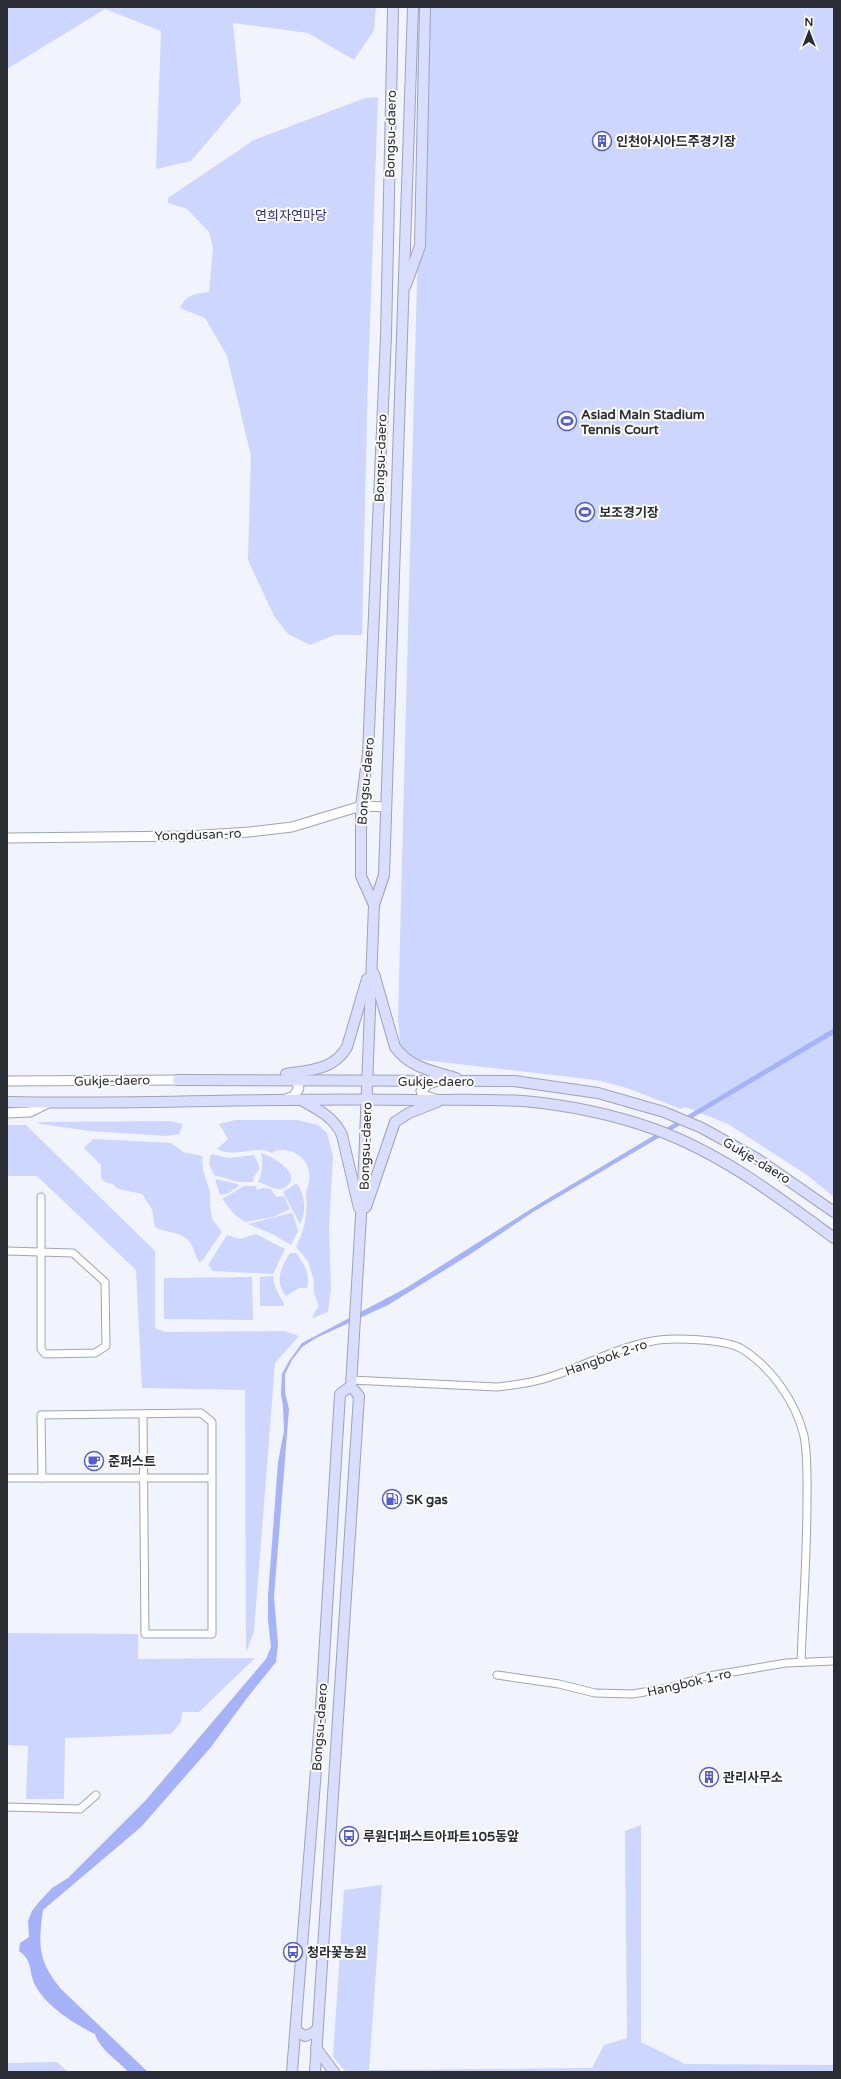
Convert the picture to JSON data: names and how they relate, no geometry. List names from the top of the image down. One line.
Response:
{"streets":{"main road":["Bongsu-daero","Gukje-daero"],"street":["Yongdusan-ro","Hangbok 2-ro","Hangbok 1-ro"]},"crossings":[["Bongsu-daero","Yongdusan-ro"],["Bongsu-daero","Gukje-daero"],["Bongsu-daero","Hangbok 2-ro"],["Hangbok 2-ro","Hangbok 1-ro"]],"parks":["연희자연마당"],"places":{"building":["인천아시아드주경기장","관리사무소"],"sports":["Asiad Main Stadium Tennis Court","보조경기장"],"cafe":["준퍼스트"],"fuel station":["SK gas"],"bus stop":["루원더퍼스트아파트105동앞","청라꽃농원"]},"north":"top"}
